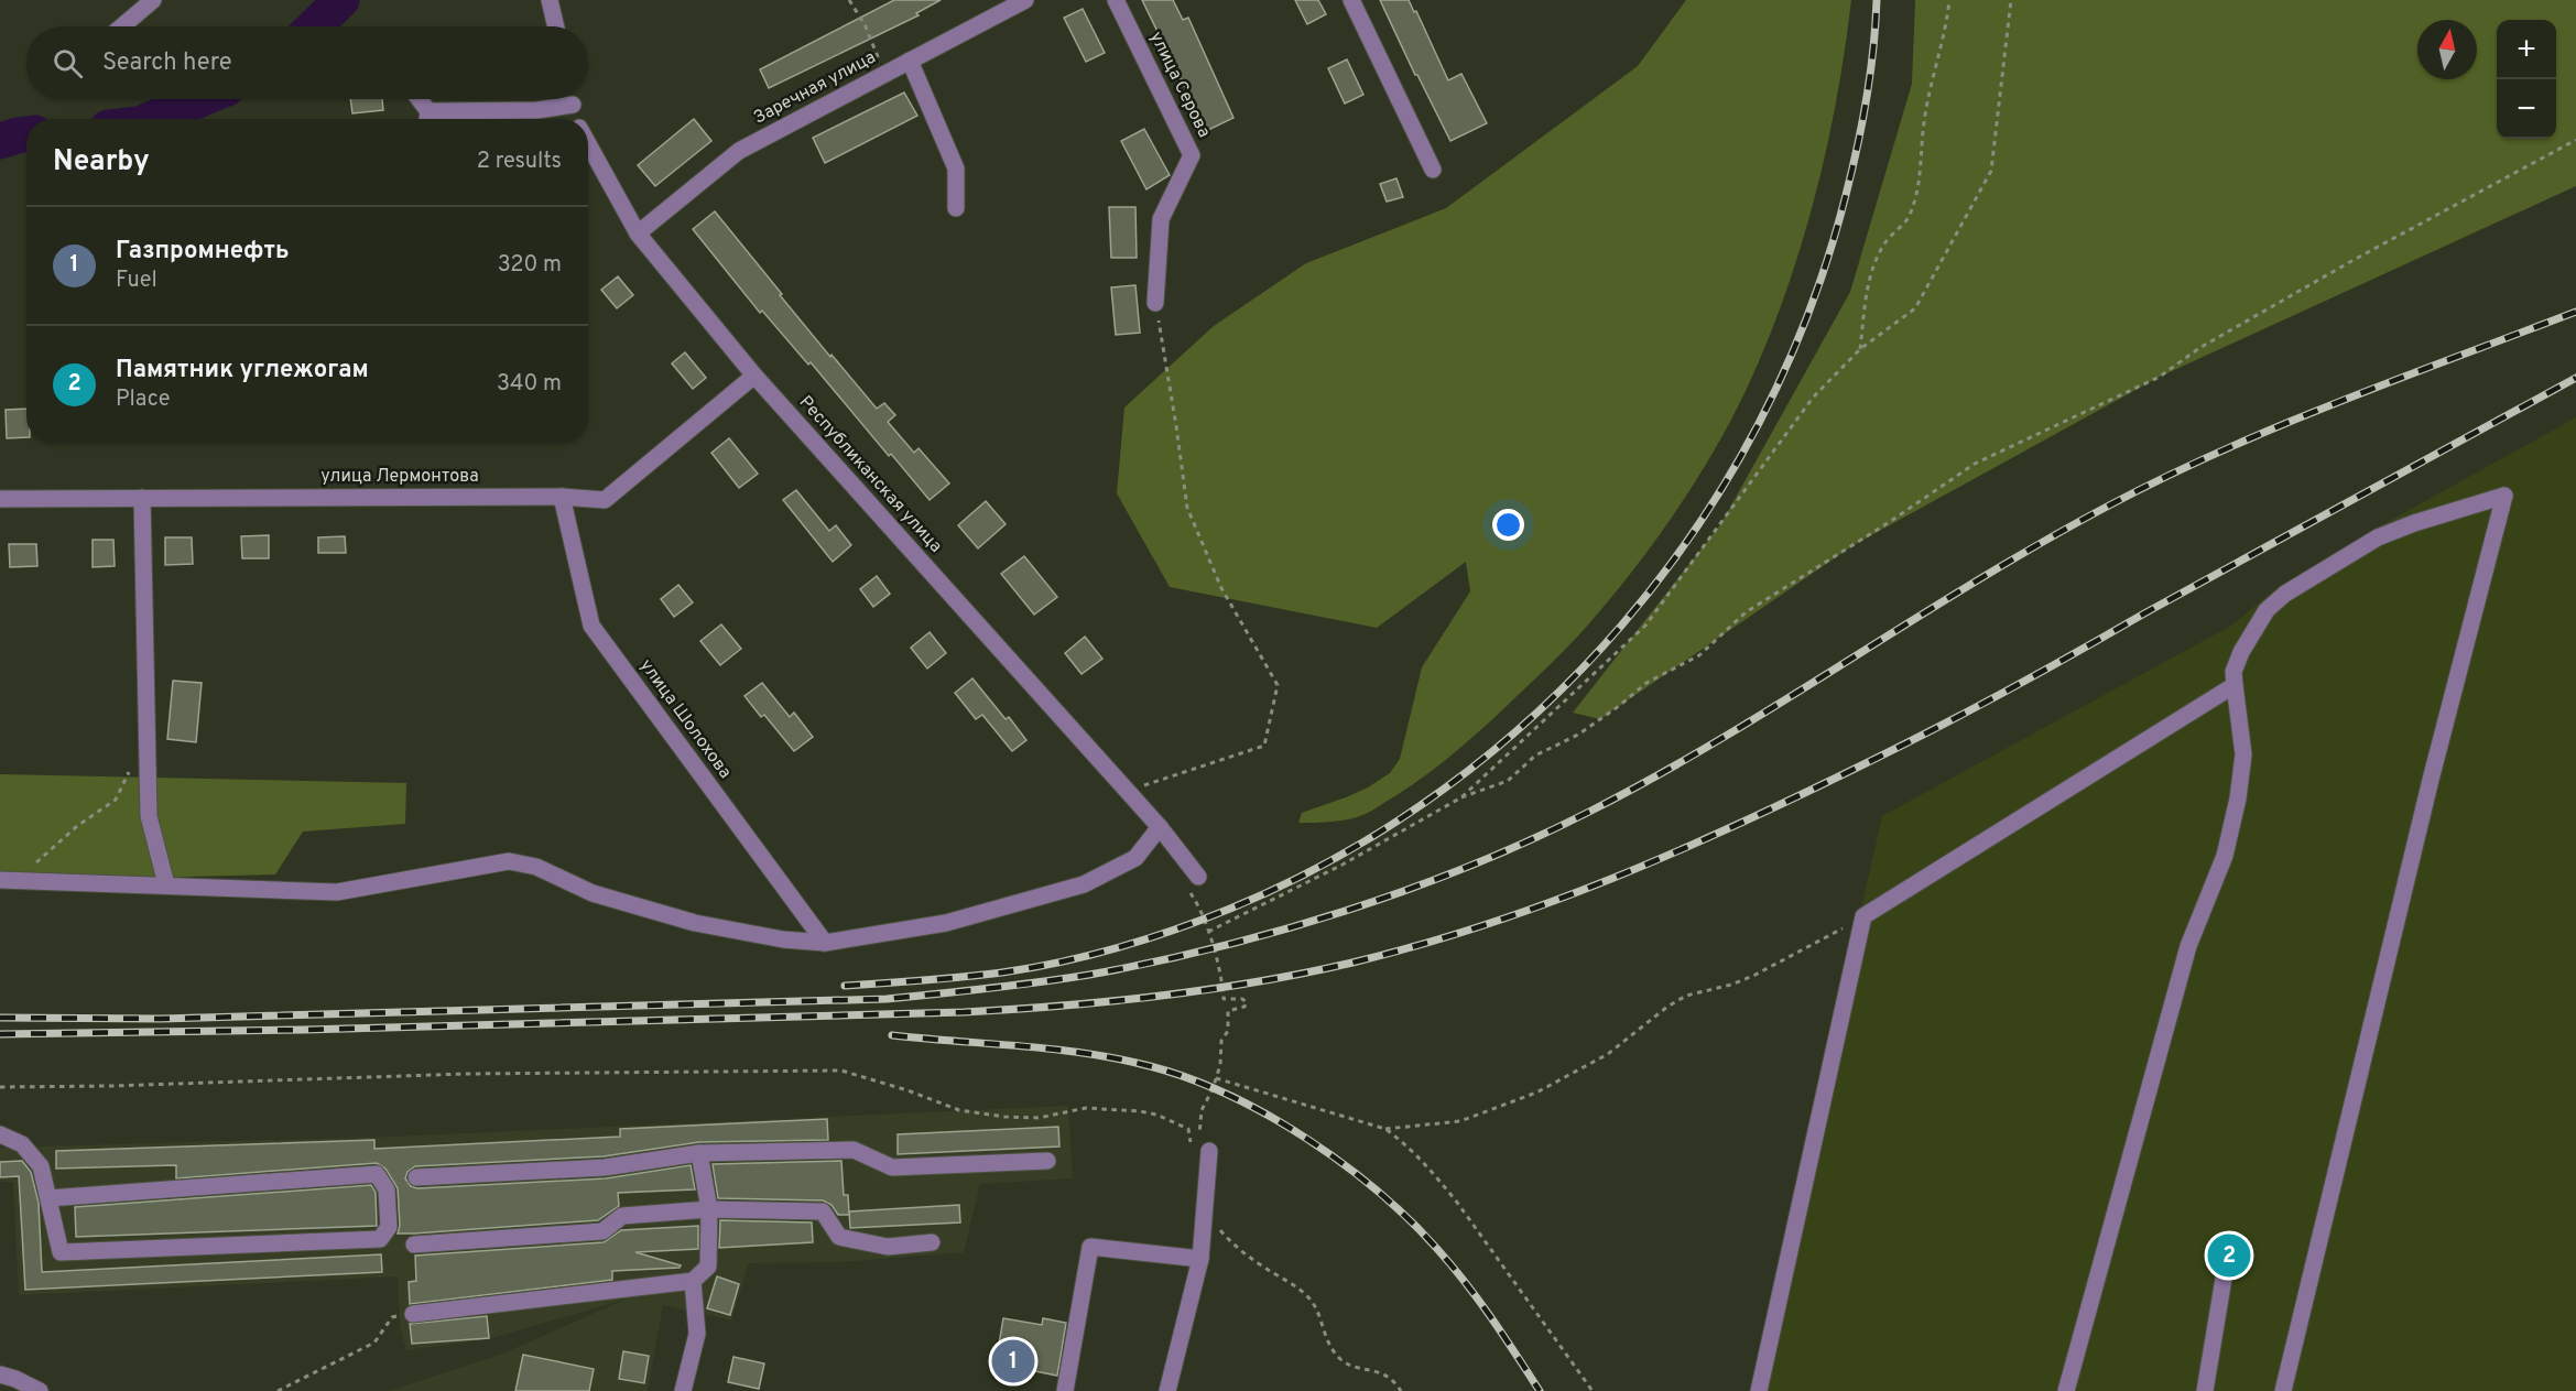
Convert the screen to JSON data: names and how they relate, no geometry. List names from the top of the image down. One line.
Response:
{"streets":{"street":["улица Серова","Заречная улица","Республиканская улица","улица Лермонтова","улица Шолохова"]},"crossings":[["Заречная улица","Республиканская улица"],["Республиканская улица","улица Лермонтова"],["улица Лермонтова","улица Шолохова"]],"north":"top","page":{"map_buttons":["+","−"],"search":"Search here","heading":["Nearby","2 results"],"list":[{"mark":"1","name":"Газпромнефть","note":"Fuel","value":"320 m"},{"mark":"2","name":"Памятник углежогам","note":"Place","value":"340 m"}],"pins":["2","1"]}}
